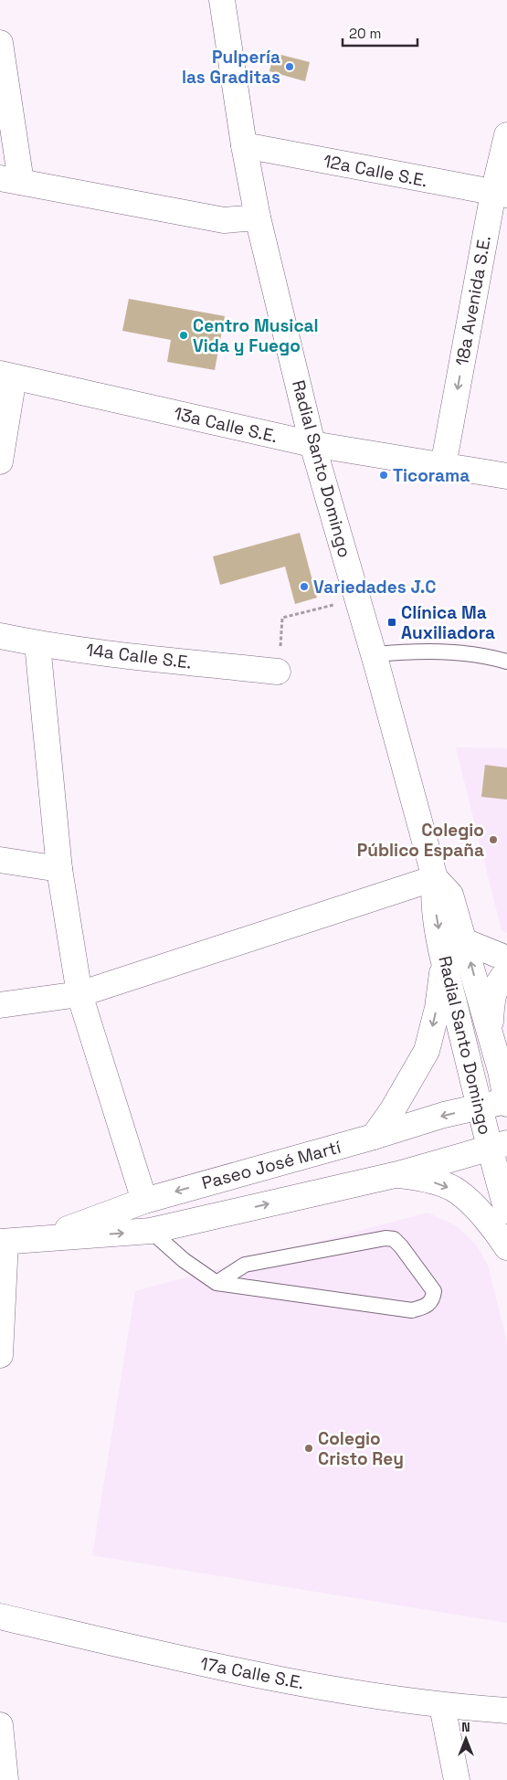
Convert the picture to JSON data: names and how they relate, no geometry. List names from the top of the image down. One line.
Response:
{"streets":{"street":["12a Calle S.E.","18a Avenida S.E.","13a Calle S.E.","Radial Santo Domingo","14a Calle S.E.","Paseo José Martí","17a Calle S.E."]},"crossings":[["12a Calle S.E.","18a Avenida S.E."],["12a Calle S.E.","Radial Santo Domingo"],["18a Avenida S.E.","13a Calle S.E."],["13a Calle S.E.","Radial Santo Domingo"],["Radial Santo Domingo","Paseo José Martí"]],"one_way":["18a Avenida S.E."],"places":{"other":["Pulpería las Graditas","Centro Musical Vida y Fuego","Ticorama","Variedades J.C","Colegio Público España","Colegio Cristo Rey"],"transit":["Clínica Ma Auxiliadora"]},"scale_bar":"20 m","north":"top"}
